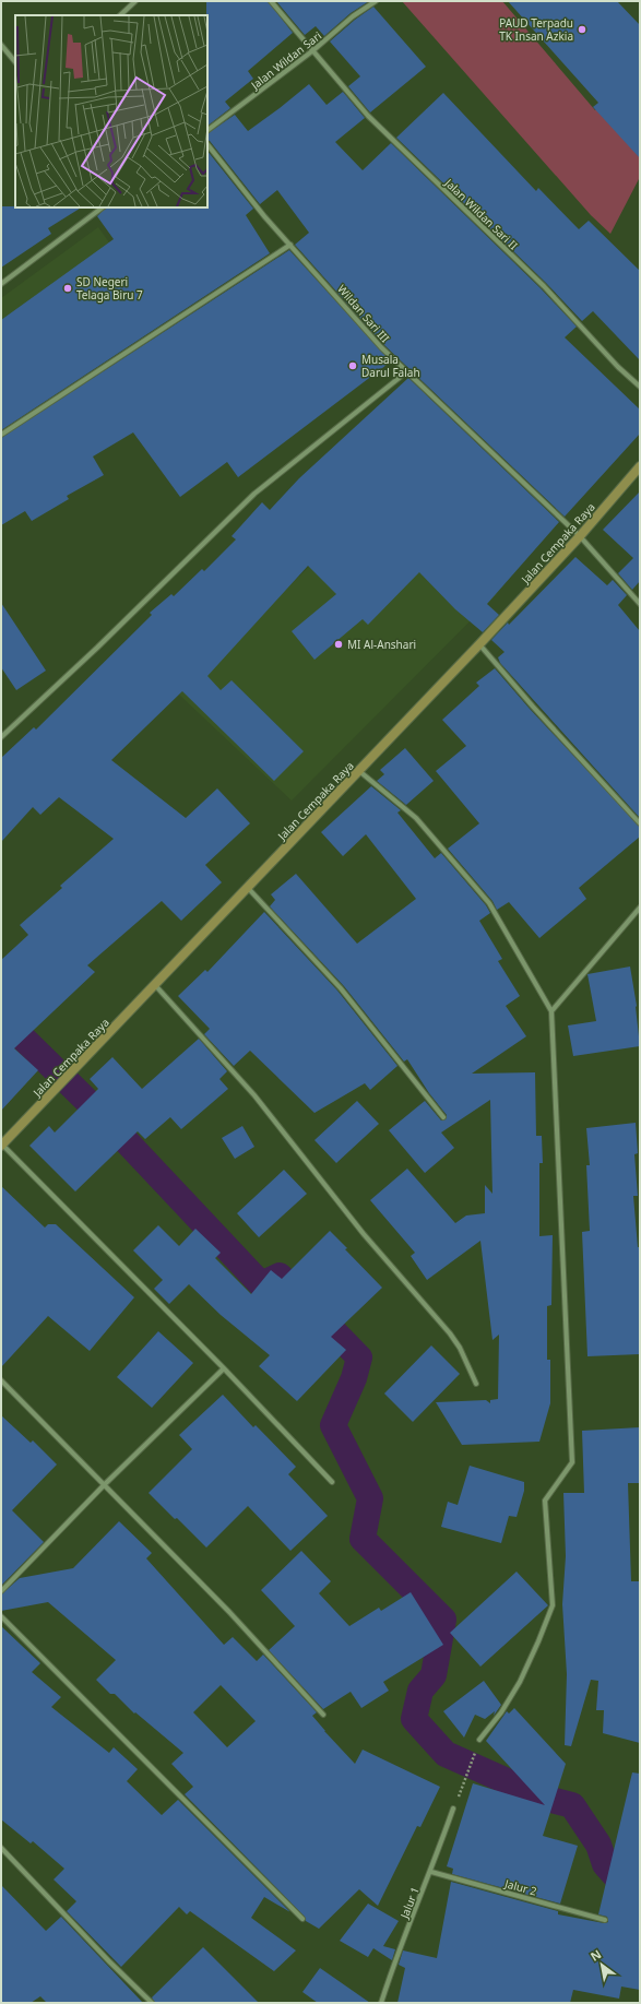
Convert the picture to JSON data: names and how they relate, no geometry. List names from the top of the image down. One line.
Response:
{"streets":{"street":["Jalan Wildan Sari","Jalan Wildan Sari II","Wildan Sari III","Jalan Cempaka Raya","Jalur 2","Jalur 1"]},"crossings":[["Jalan Wildan Sari","Jalan Wildan Sari II"],["Wildan Sari III","Jalan Cempaka Raya"],["Jalur 2","Jalur 1"]],"places":["PAUD Terpadu TK Insan Azkia","SD Negeri Telaga Biru 7","Musala Darul Falah","MI Al-Anshari"],"north":"top left"}
